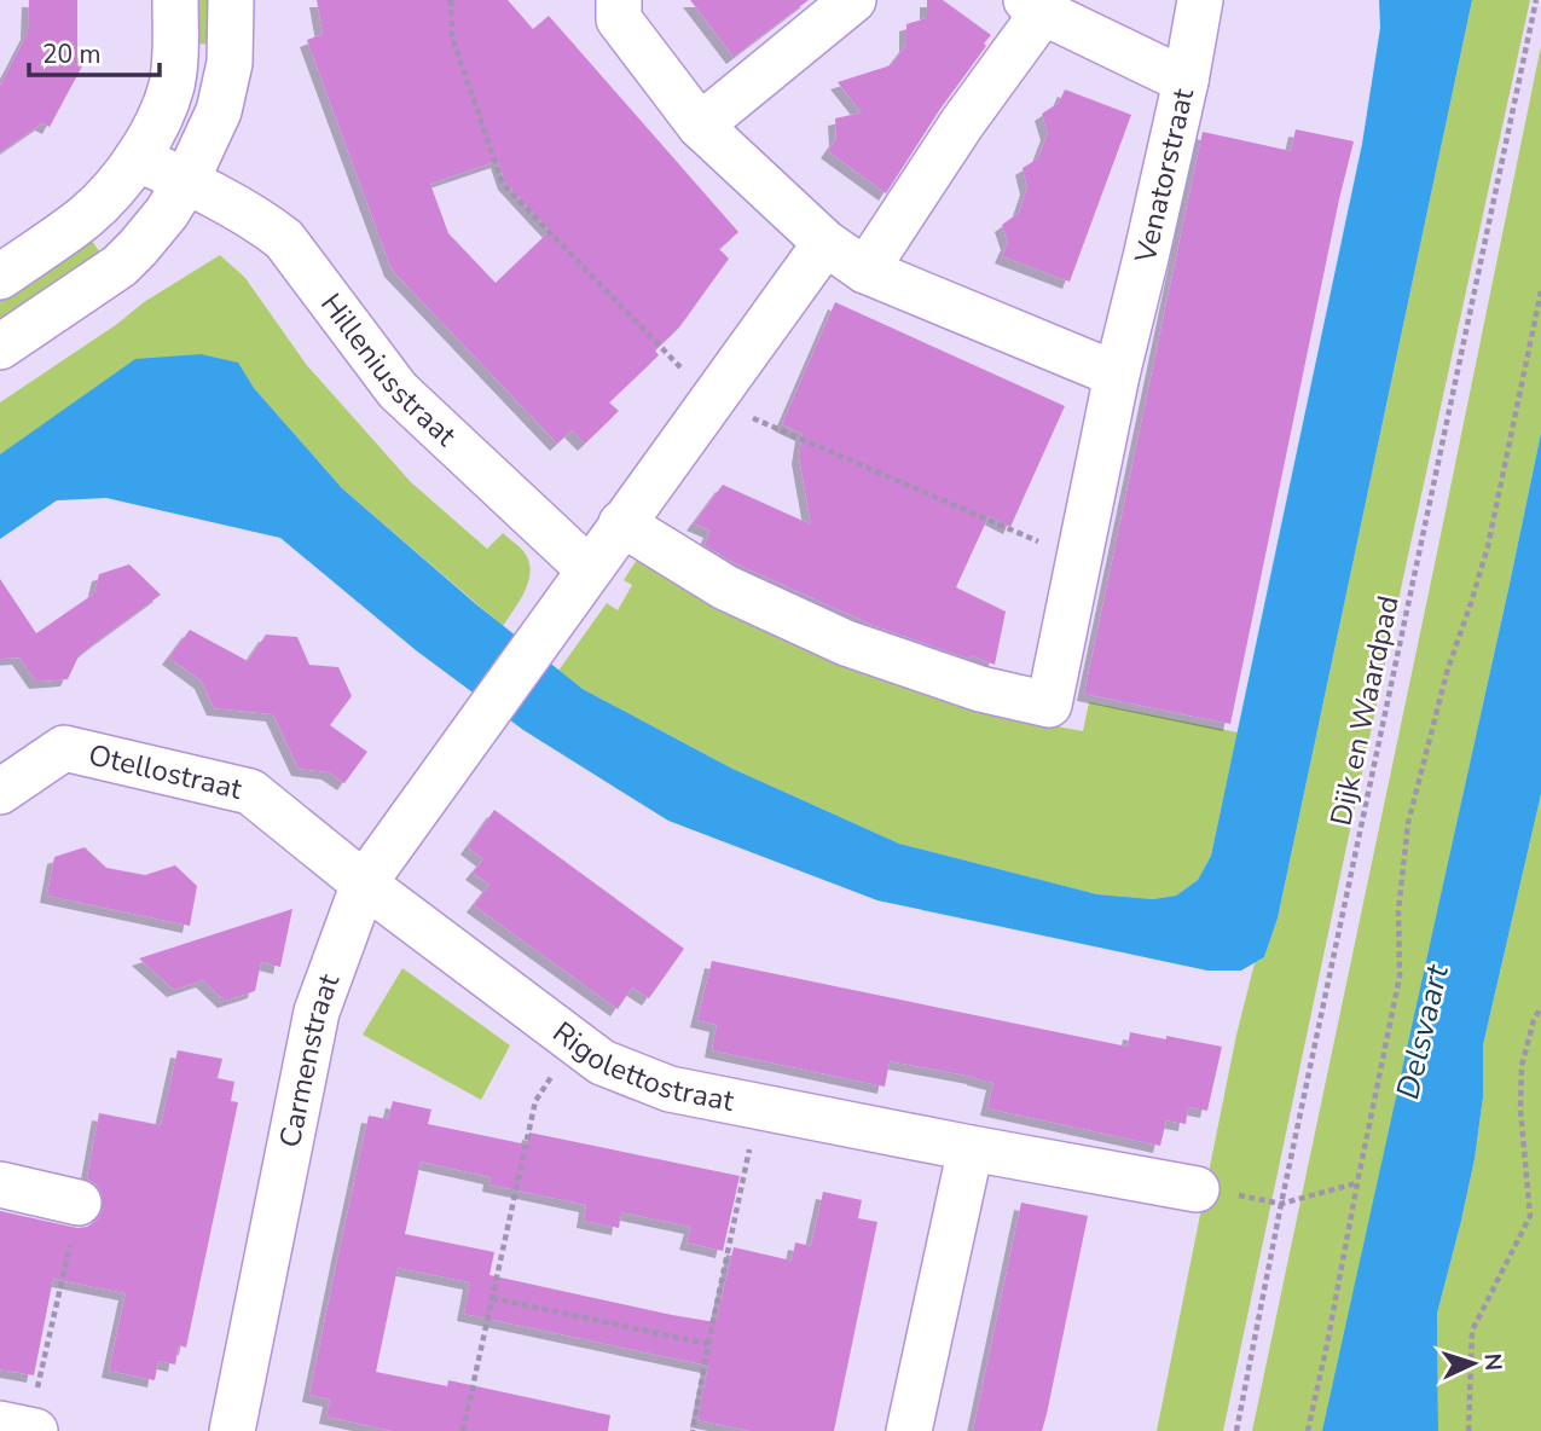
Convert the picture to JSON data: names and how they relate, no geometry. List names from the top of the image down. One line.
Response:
{"streets":{"street":["Venatorstraat","Hilleniusstraat","Otellostraat","Carmenstraat","Rigolettostraat"],"path":["Dijk en Waardpad"]},"crossings":[["Hilleniusstraat","Carmenstraat"],["Otellostraat","Carmenstraat"],["Otellostraat","Rigolettostraat"],["Carmenstraat","Rigolettostraat"]],"water":["Delsvaart"],"scale_bar":"20 m","north":"right"}
